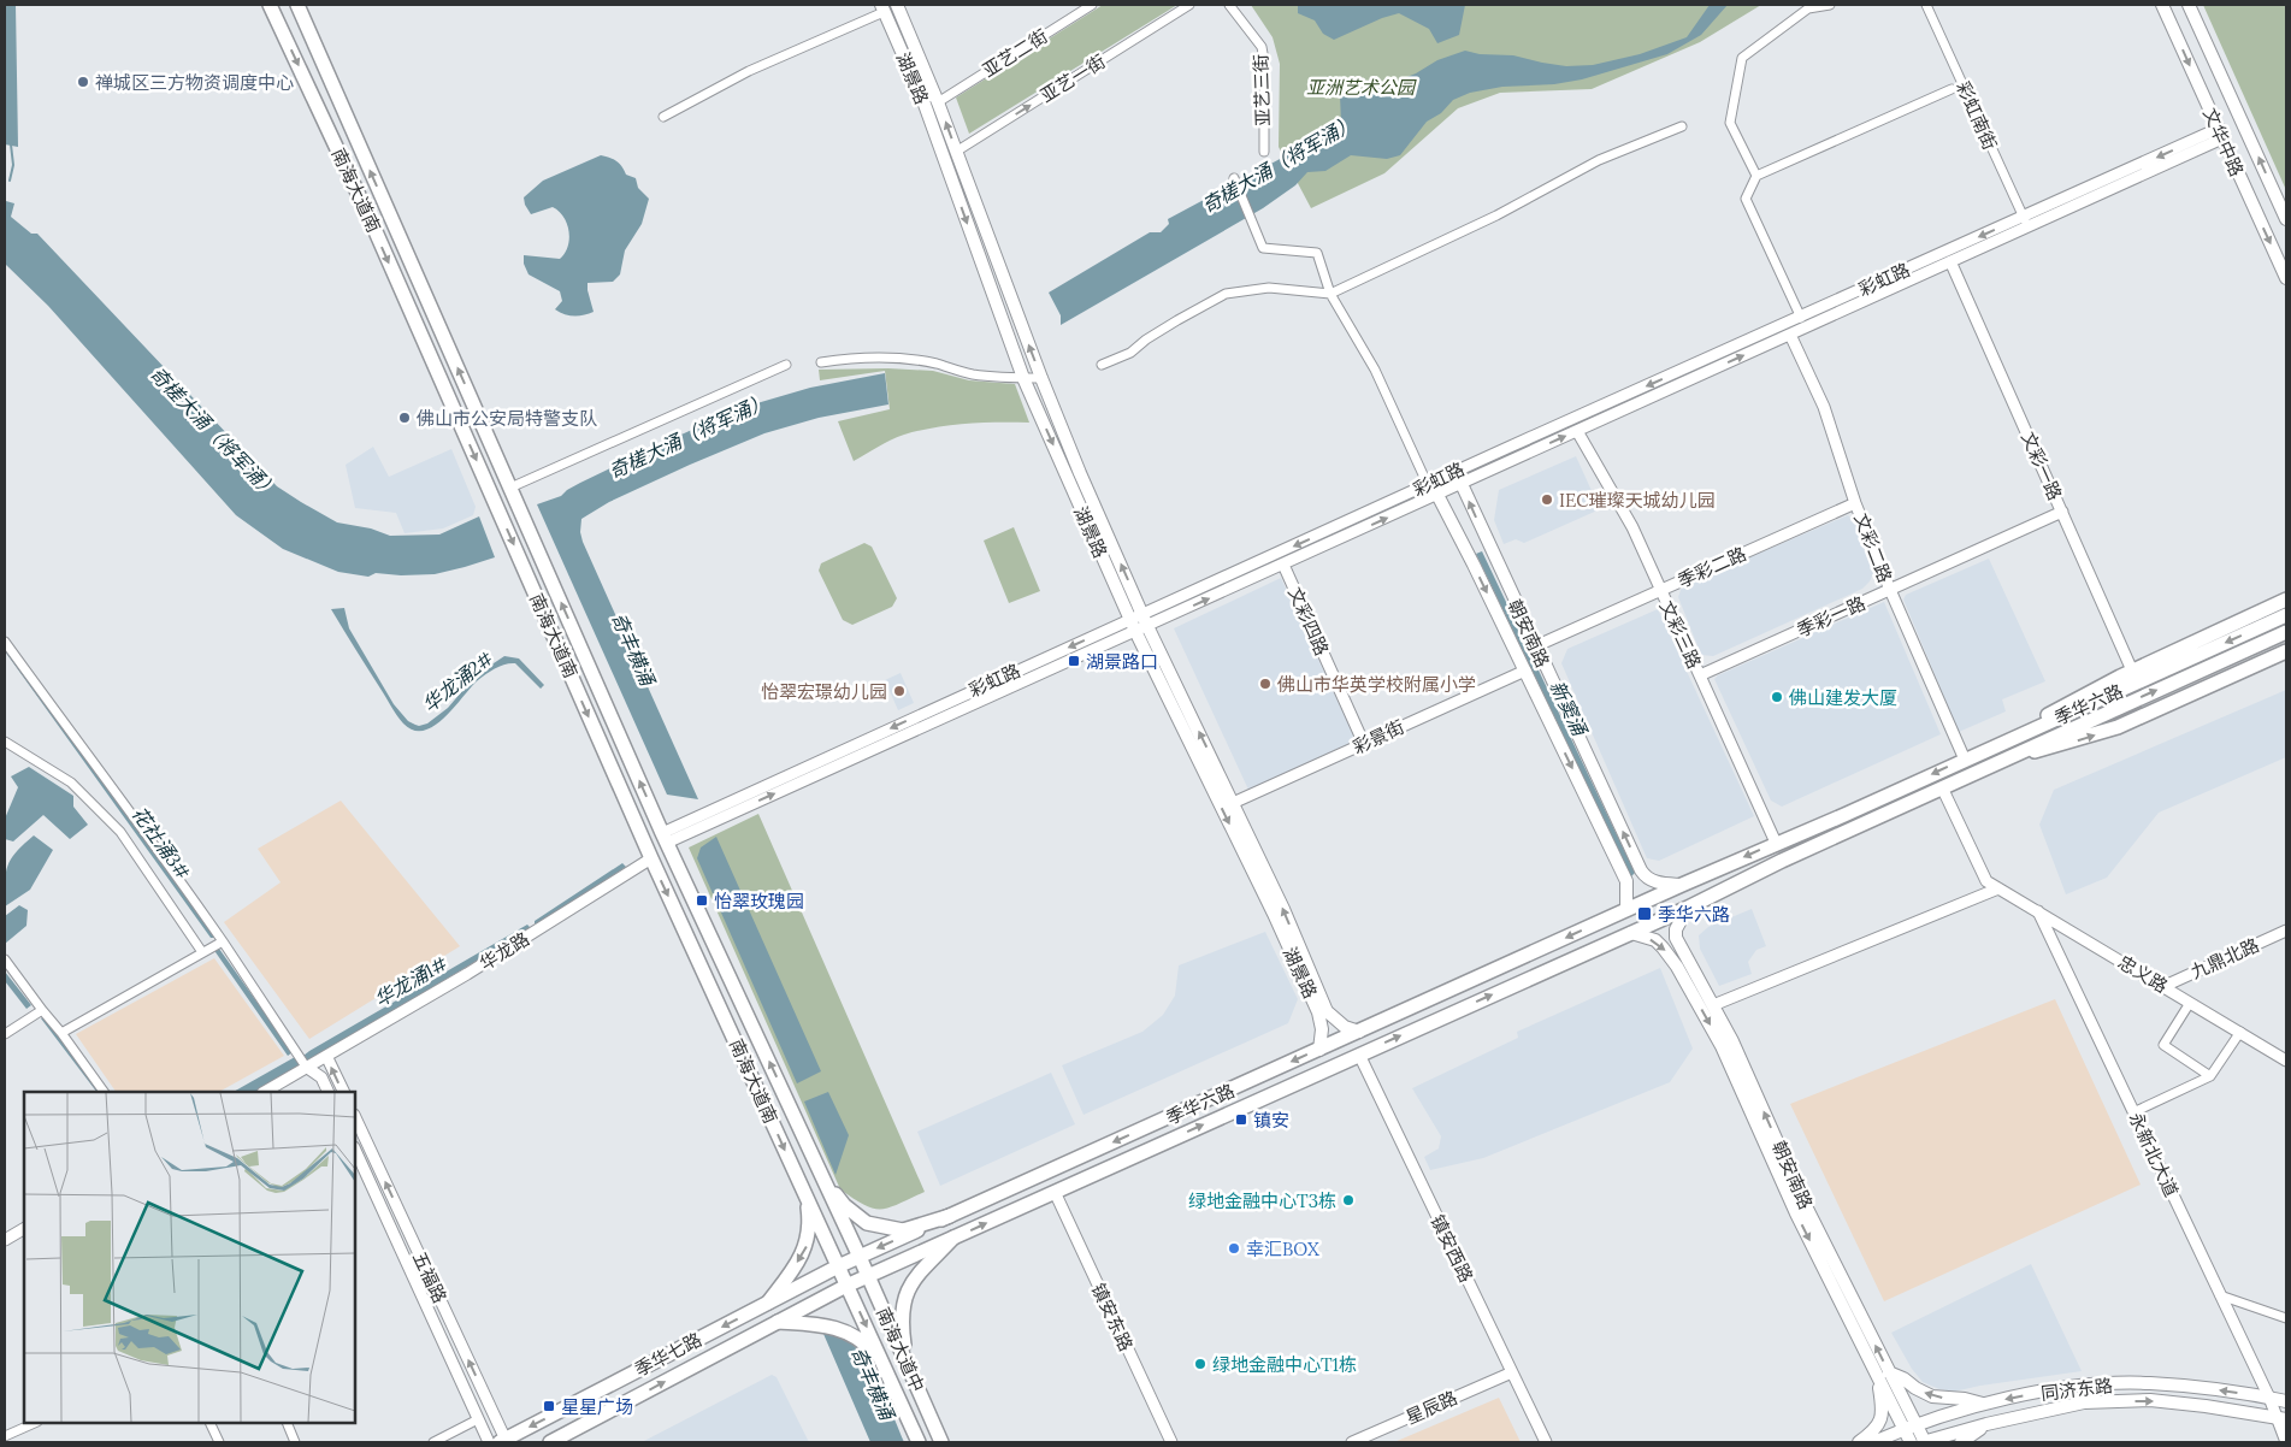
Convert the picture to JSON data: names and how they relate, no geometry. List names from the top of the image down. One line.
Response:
{"streets":{"main road":["湖景路","文华中路","南海大道南","朝安南路","季华六路","南海大道中","季华七路","同济东路"],"street":["亚艺二街","亚艺一街","亚艺三街","彩虹南街","彩虹路","文彩一路","文彩二路","季彩二路","季彩一路","文彩四路","文彩三路","彩景街","华龙路","九鼎北路","忠义路","永新北大道","镇安西路","五福路","镇安东路","星辰路"]},"crossings":[["亚艺二街","湖景路"],["湖景路","亚艺一街"],["湖景路","彩虹路"],["湖景路","季华六路"],["湖景路","彩景街"],["彩虹南街","彩虹路"],["文华中路","彩虹路"],["南海大道南","彩虹路"],["南海大道南","季华六路"],["南海大道南","华龙路"],["南海大道南","南海大道中"],["南海大道南","季华七路"],["彩虹路","文彩一路"],["彩虹路","文彩二路"],["彩虹路","文彩四路"],["彩虹路","朝安南路"],["彩虹路","文彩三路"],["文彩一路","季彩一路"],["文彩二路","季彩二路"],["文彩二路","季彩一路"],["文彩二路","季华六路"],["季彩二路","朝安南路"],["季彩二路","文彩三路"],["季彩一路","文彩三路"],["文彩四路","彩景街"],["朝安南路","季华六路"],["朝安南路","彩景街"],["朝安南路","同济东路"],["文彩三路","季华六路"],["季华六路","忠义路"],["季华六路","镇安西路"],["季华六路","镇安东路"],["季华六路","南海大道中"],["季华六路","季华七路"],["九鼎北路","忠义路"],["忠义路","永新北大道"],["永新北大道","同济东路"],["镇安西路","星辰路"],["五福路","季华七路"],["南海大道中","季华七路"]],"one_way":["亚艺一街"],"water":["奇槎大涌（将军涌）","奇丰横涌","华龙涌2#","新窦涌","花社涌3#","华龙涌1#"],"parks":["亚洲艺术公园"],"places":{"other":["禅城区三方物资调度中心","佛山市公安局特警支队","IEC璀璨天城幼儿园","佛山市华英学校附属小学","怡翠宏璟幼儿园","佛山建发大厦","绿地金融中心T3栋","幸汇BOX","绿地金融中心T1栋"],"transit":["湖景路口","怡翠玫瑰园","季华六路","镇安","星星广场"]}}
